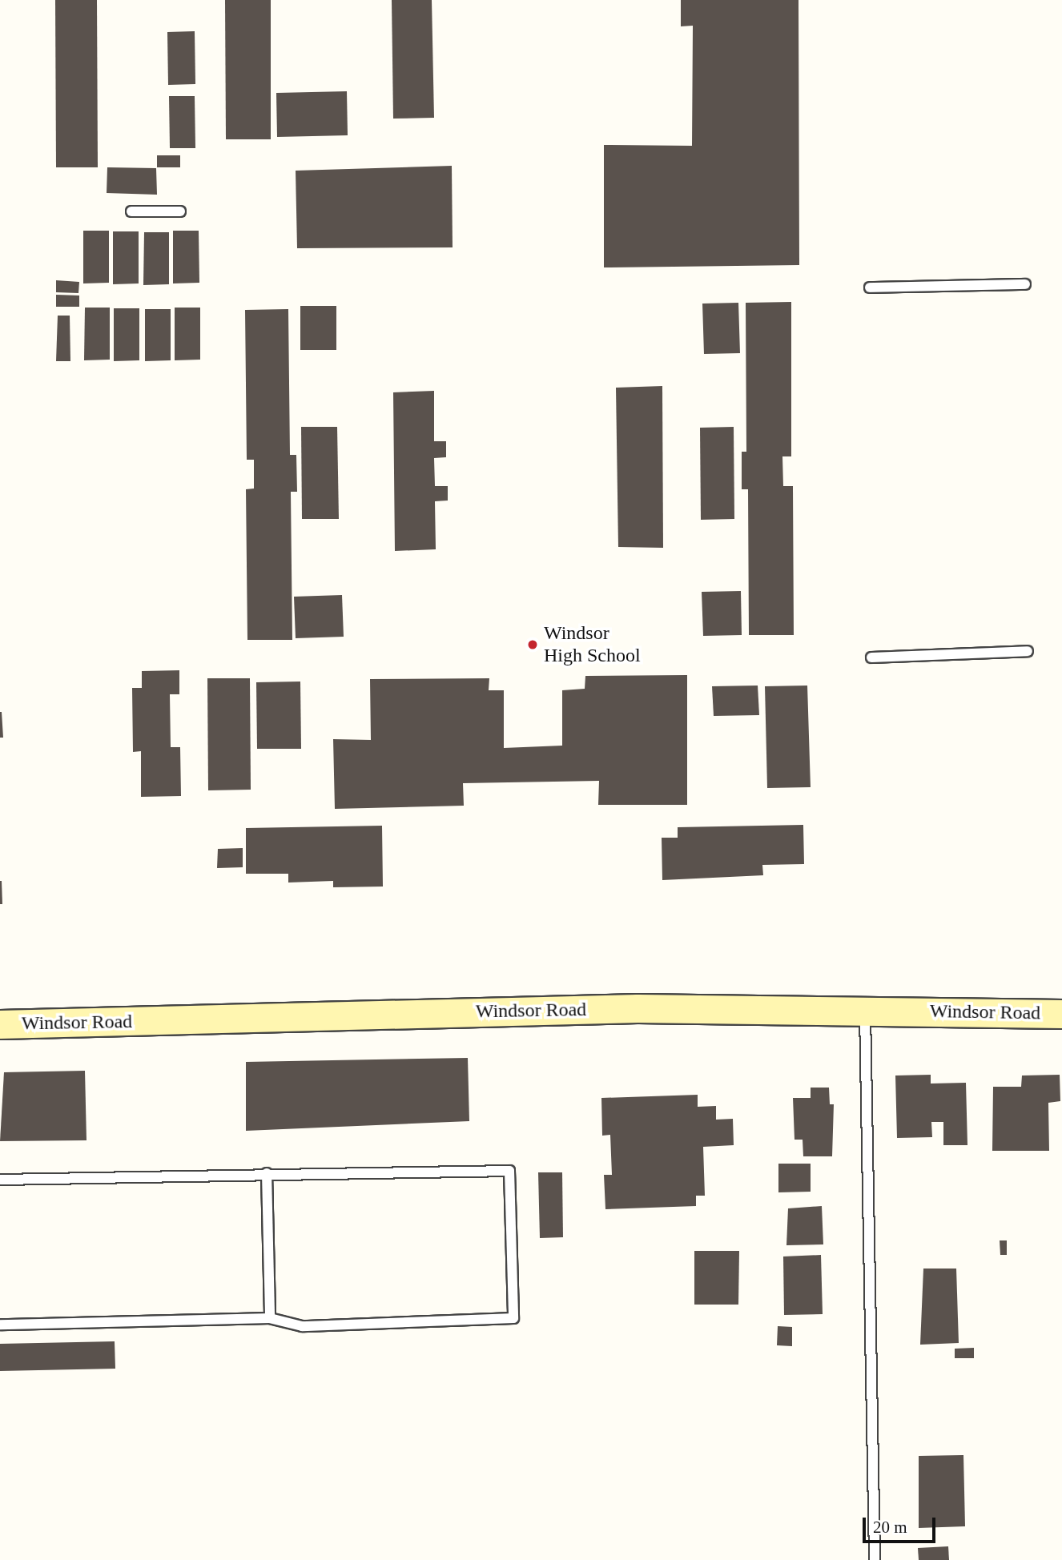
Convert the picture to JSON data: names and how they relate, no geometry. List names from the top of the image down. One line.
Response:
{"streets":{"main road":["Windsor Road"]},"places":["Windsor High School"],"scale_bar":"20 m"}
